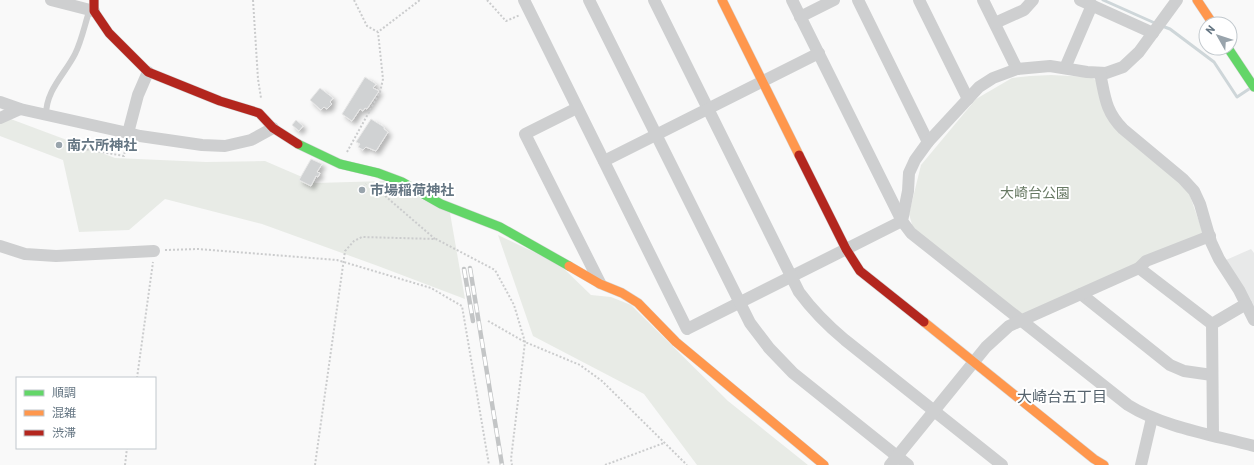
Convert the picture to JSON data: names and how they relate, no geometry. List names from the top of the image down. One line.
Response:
{"districts":["大崎台五丁目"],"parks":["大崎台公園"],"places":["南六所神社","市場稲荷神社"],"legend":["順調","混雑","渋滞"],"north":"top left"}
